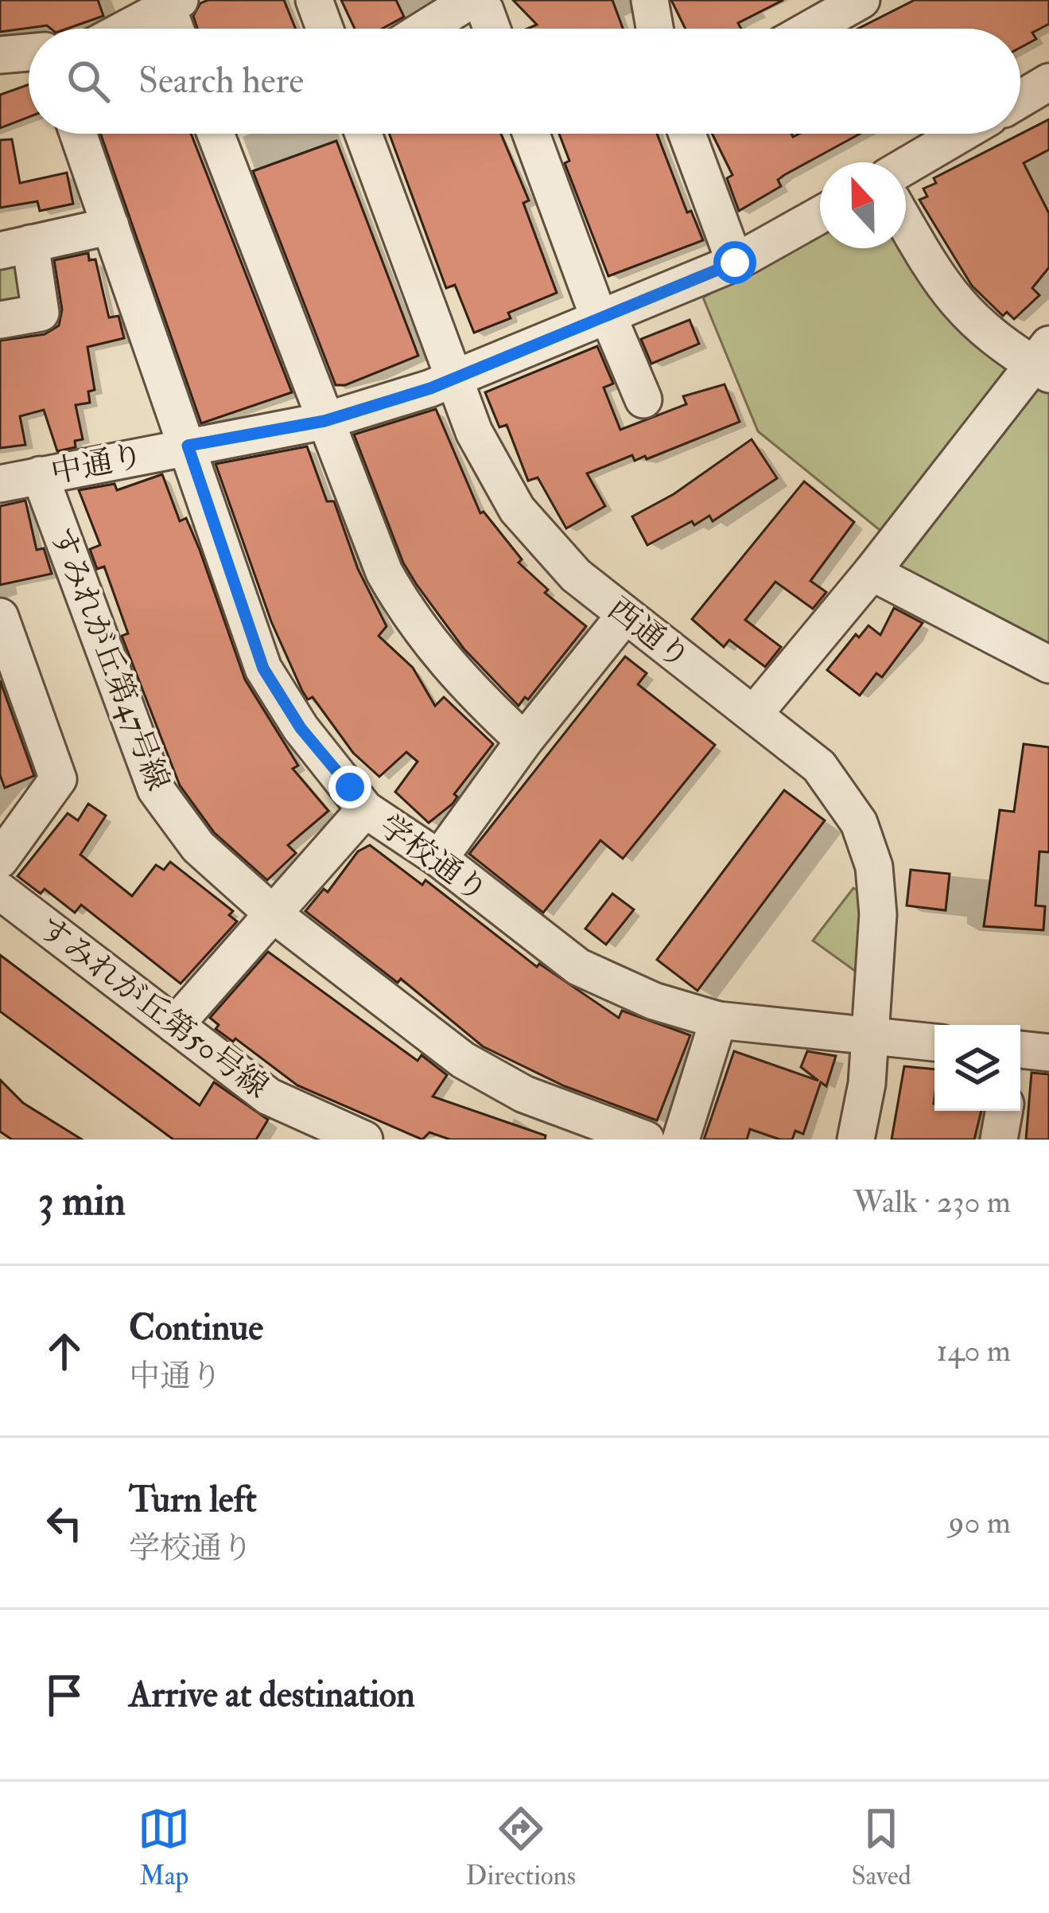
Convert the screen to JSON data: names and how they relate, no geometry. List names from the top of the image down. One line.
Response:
{"streets":{"street":["中通り","西通り","すみれが丘第47号線","学校通り","すみれが丘第50号線"]},"crossings":[["中通り","西通り"],["中通り","すみれが丘第47号線"],["中通り","学校通り"],["西通り","学校通り"]],"north":"top","page":{"search":"Search here","heading":["3 min","Walk · 230 m"],"list":[["Continue","中通り","140 m"],["Turn left","学校通り","90 m"],"Arrive at destination"],"nav":["Map","Directions","Saved"]}}
